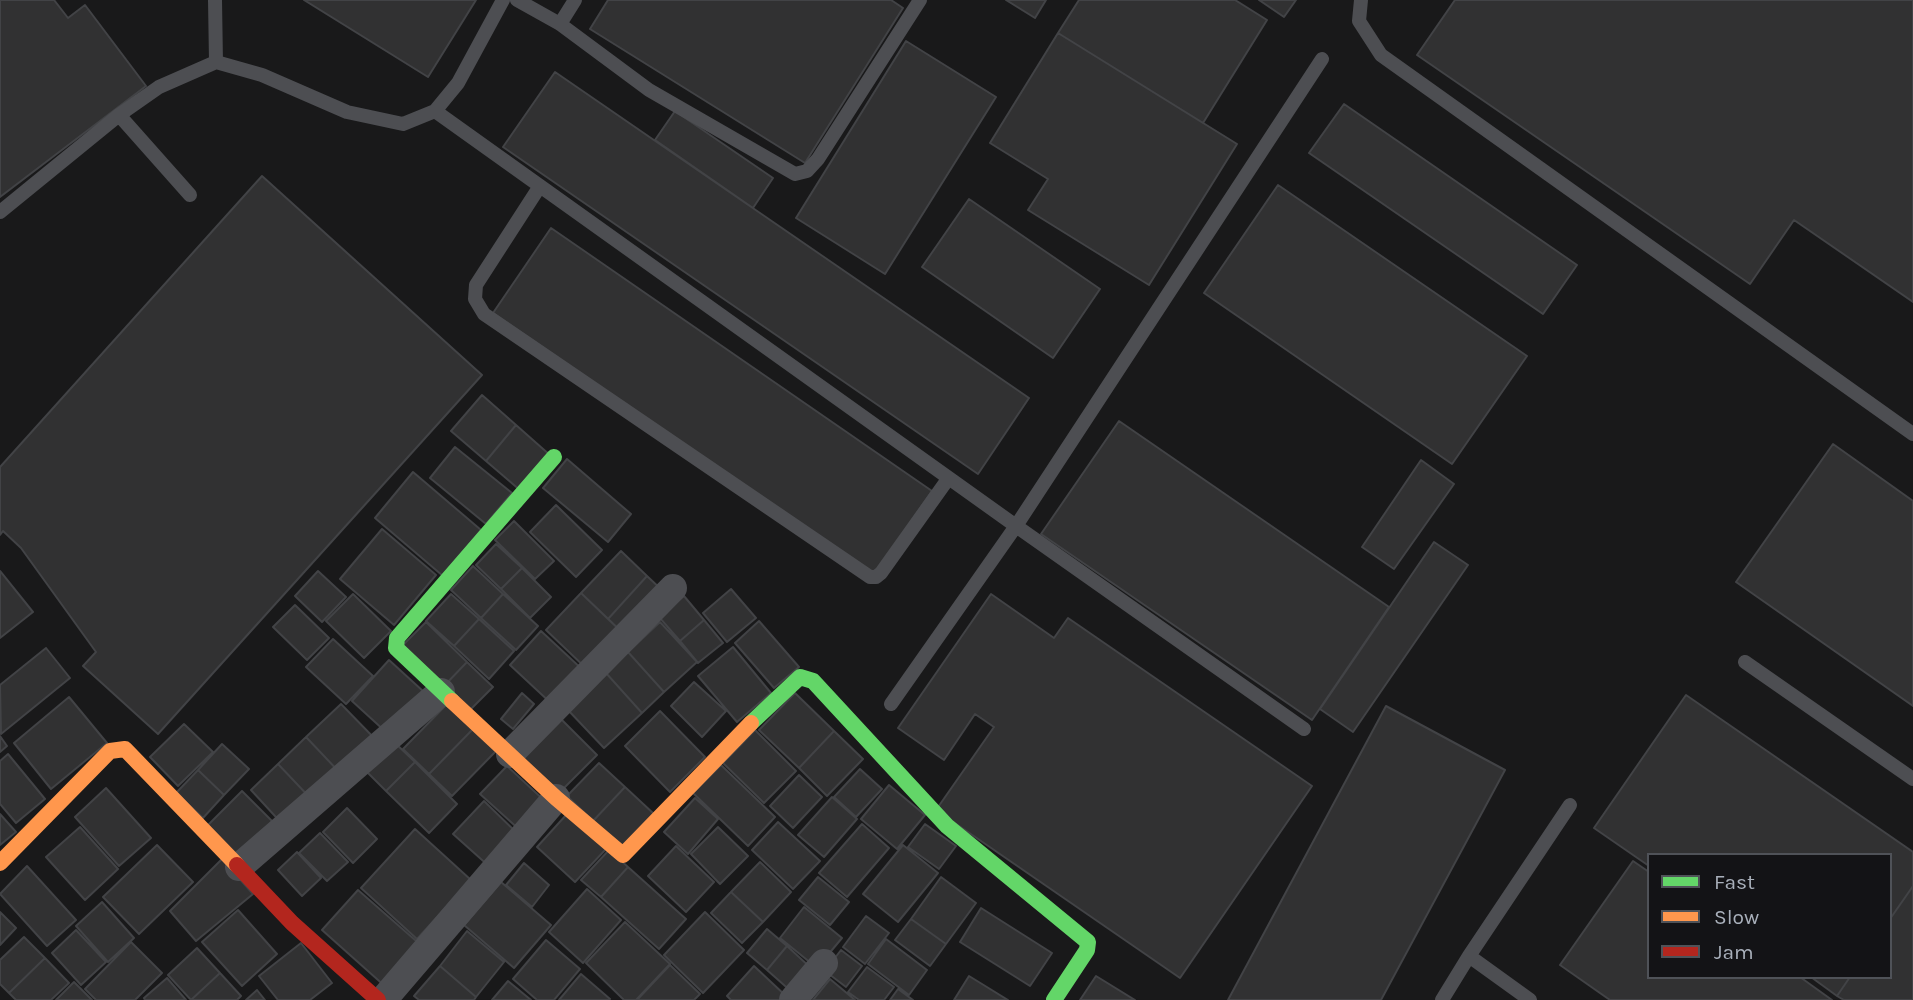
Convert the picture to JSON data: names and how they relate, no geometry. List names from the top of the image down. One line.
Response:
{"legend":["Fast","Slow","Jam"]}
